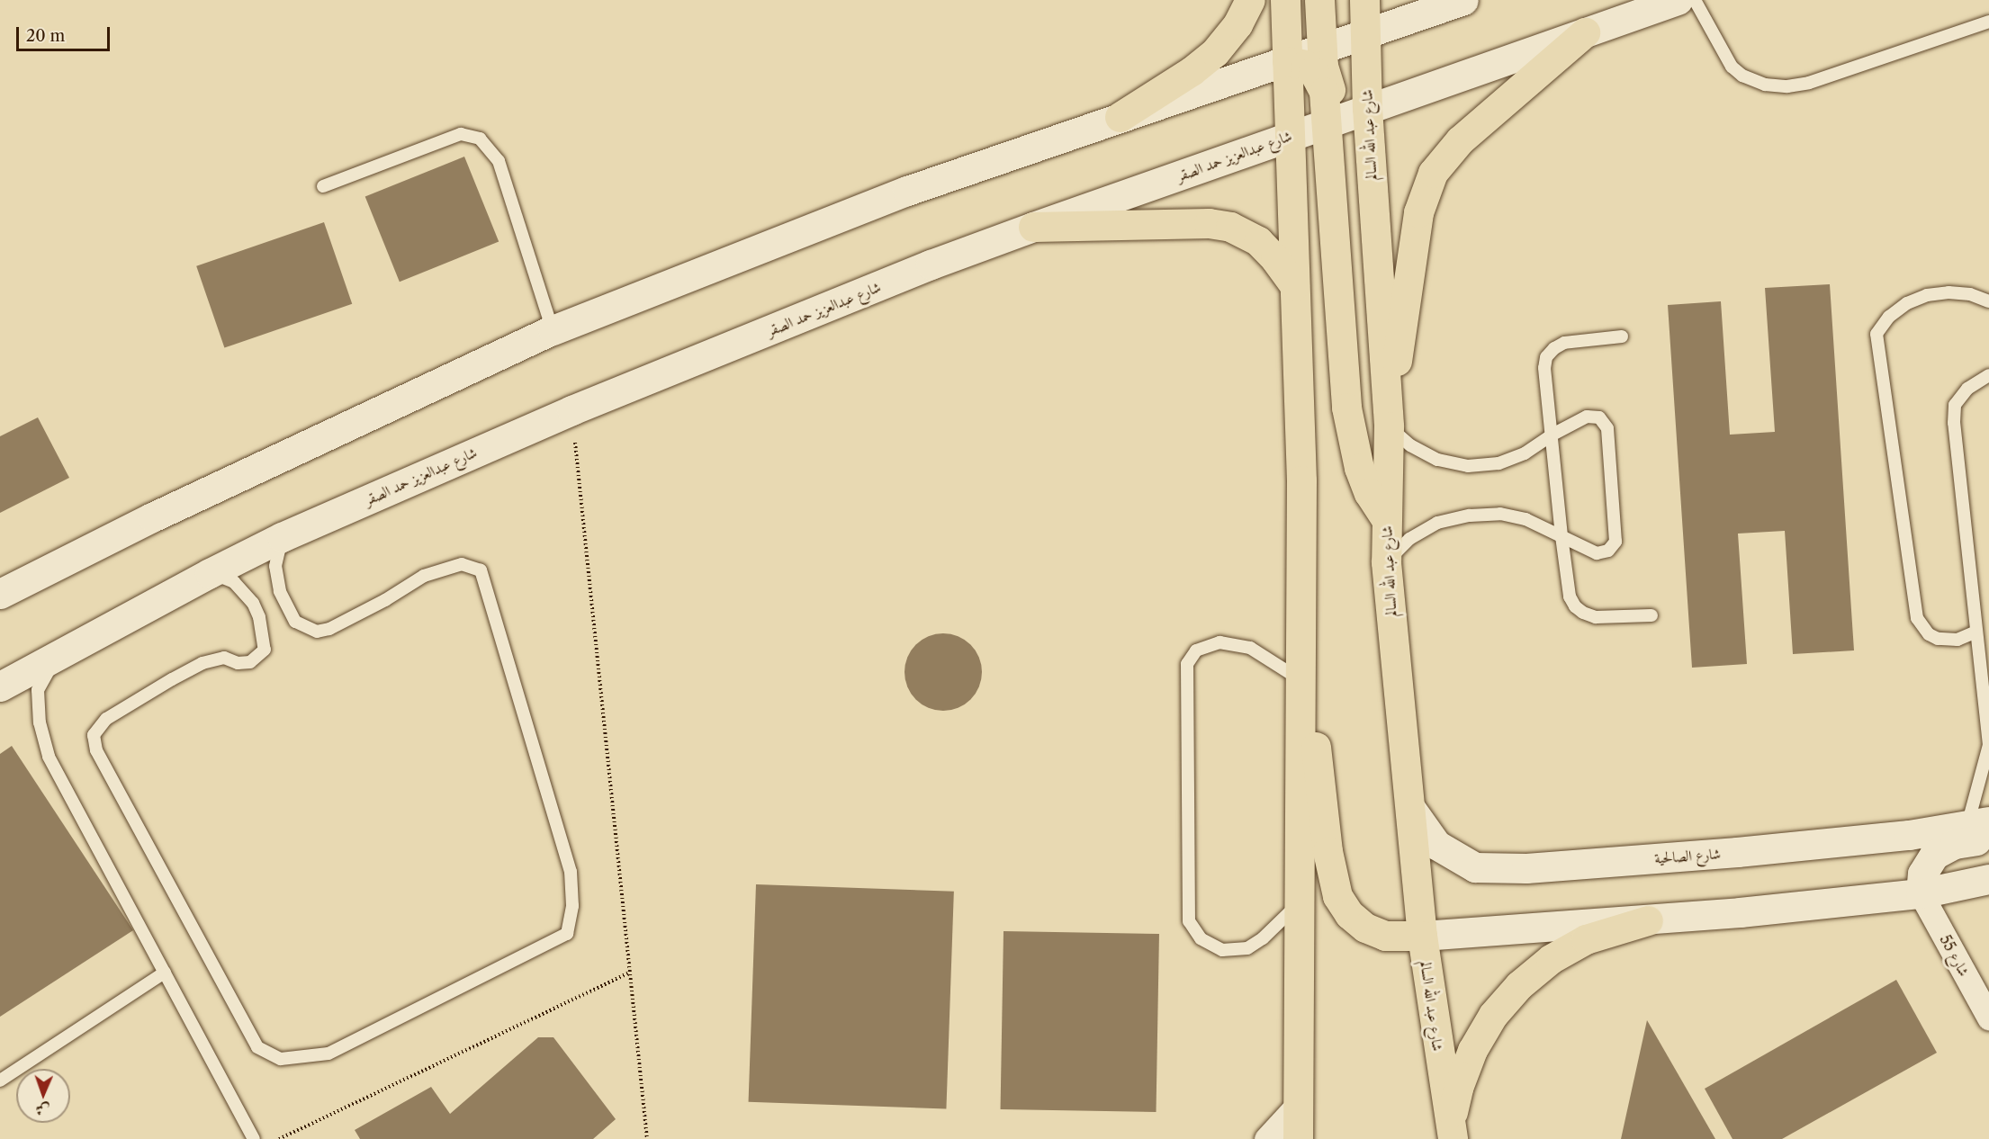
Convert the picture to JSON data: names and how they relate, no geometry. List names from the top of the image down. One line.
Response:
{"streets":{"main road":["شارع عبد الله السالم","شارع عبدالعزيز حمد الصقر","شارع الصالحية"],"street":["شارع 55"]},"crossings":[["شارع عبد الله السالم","شارع عبدالعزيز حمد الصقر"],["شارع عبد الله السالم","شارع الصالحية"]],"scale_bar":"20 m","north":"bottom"}
